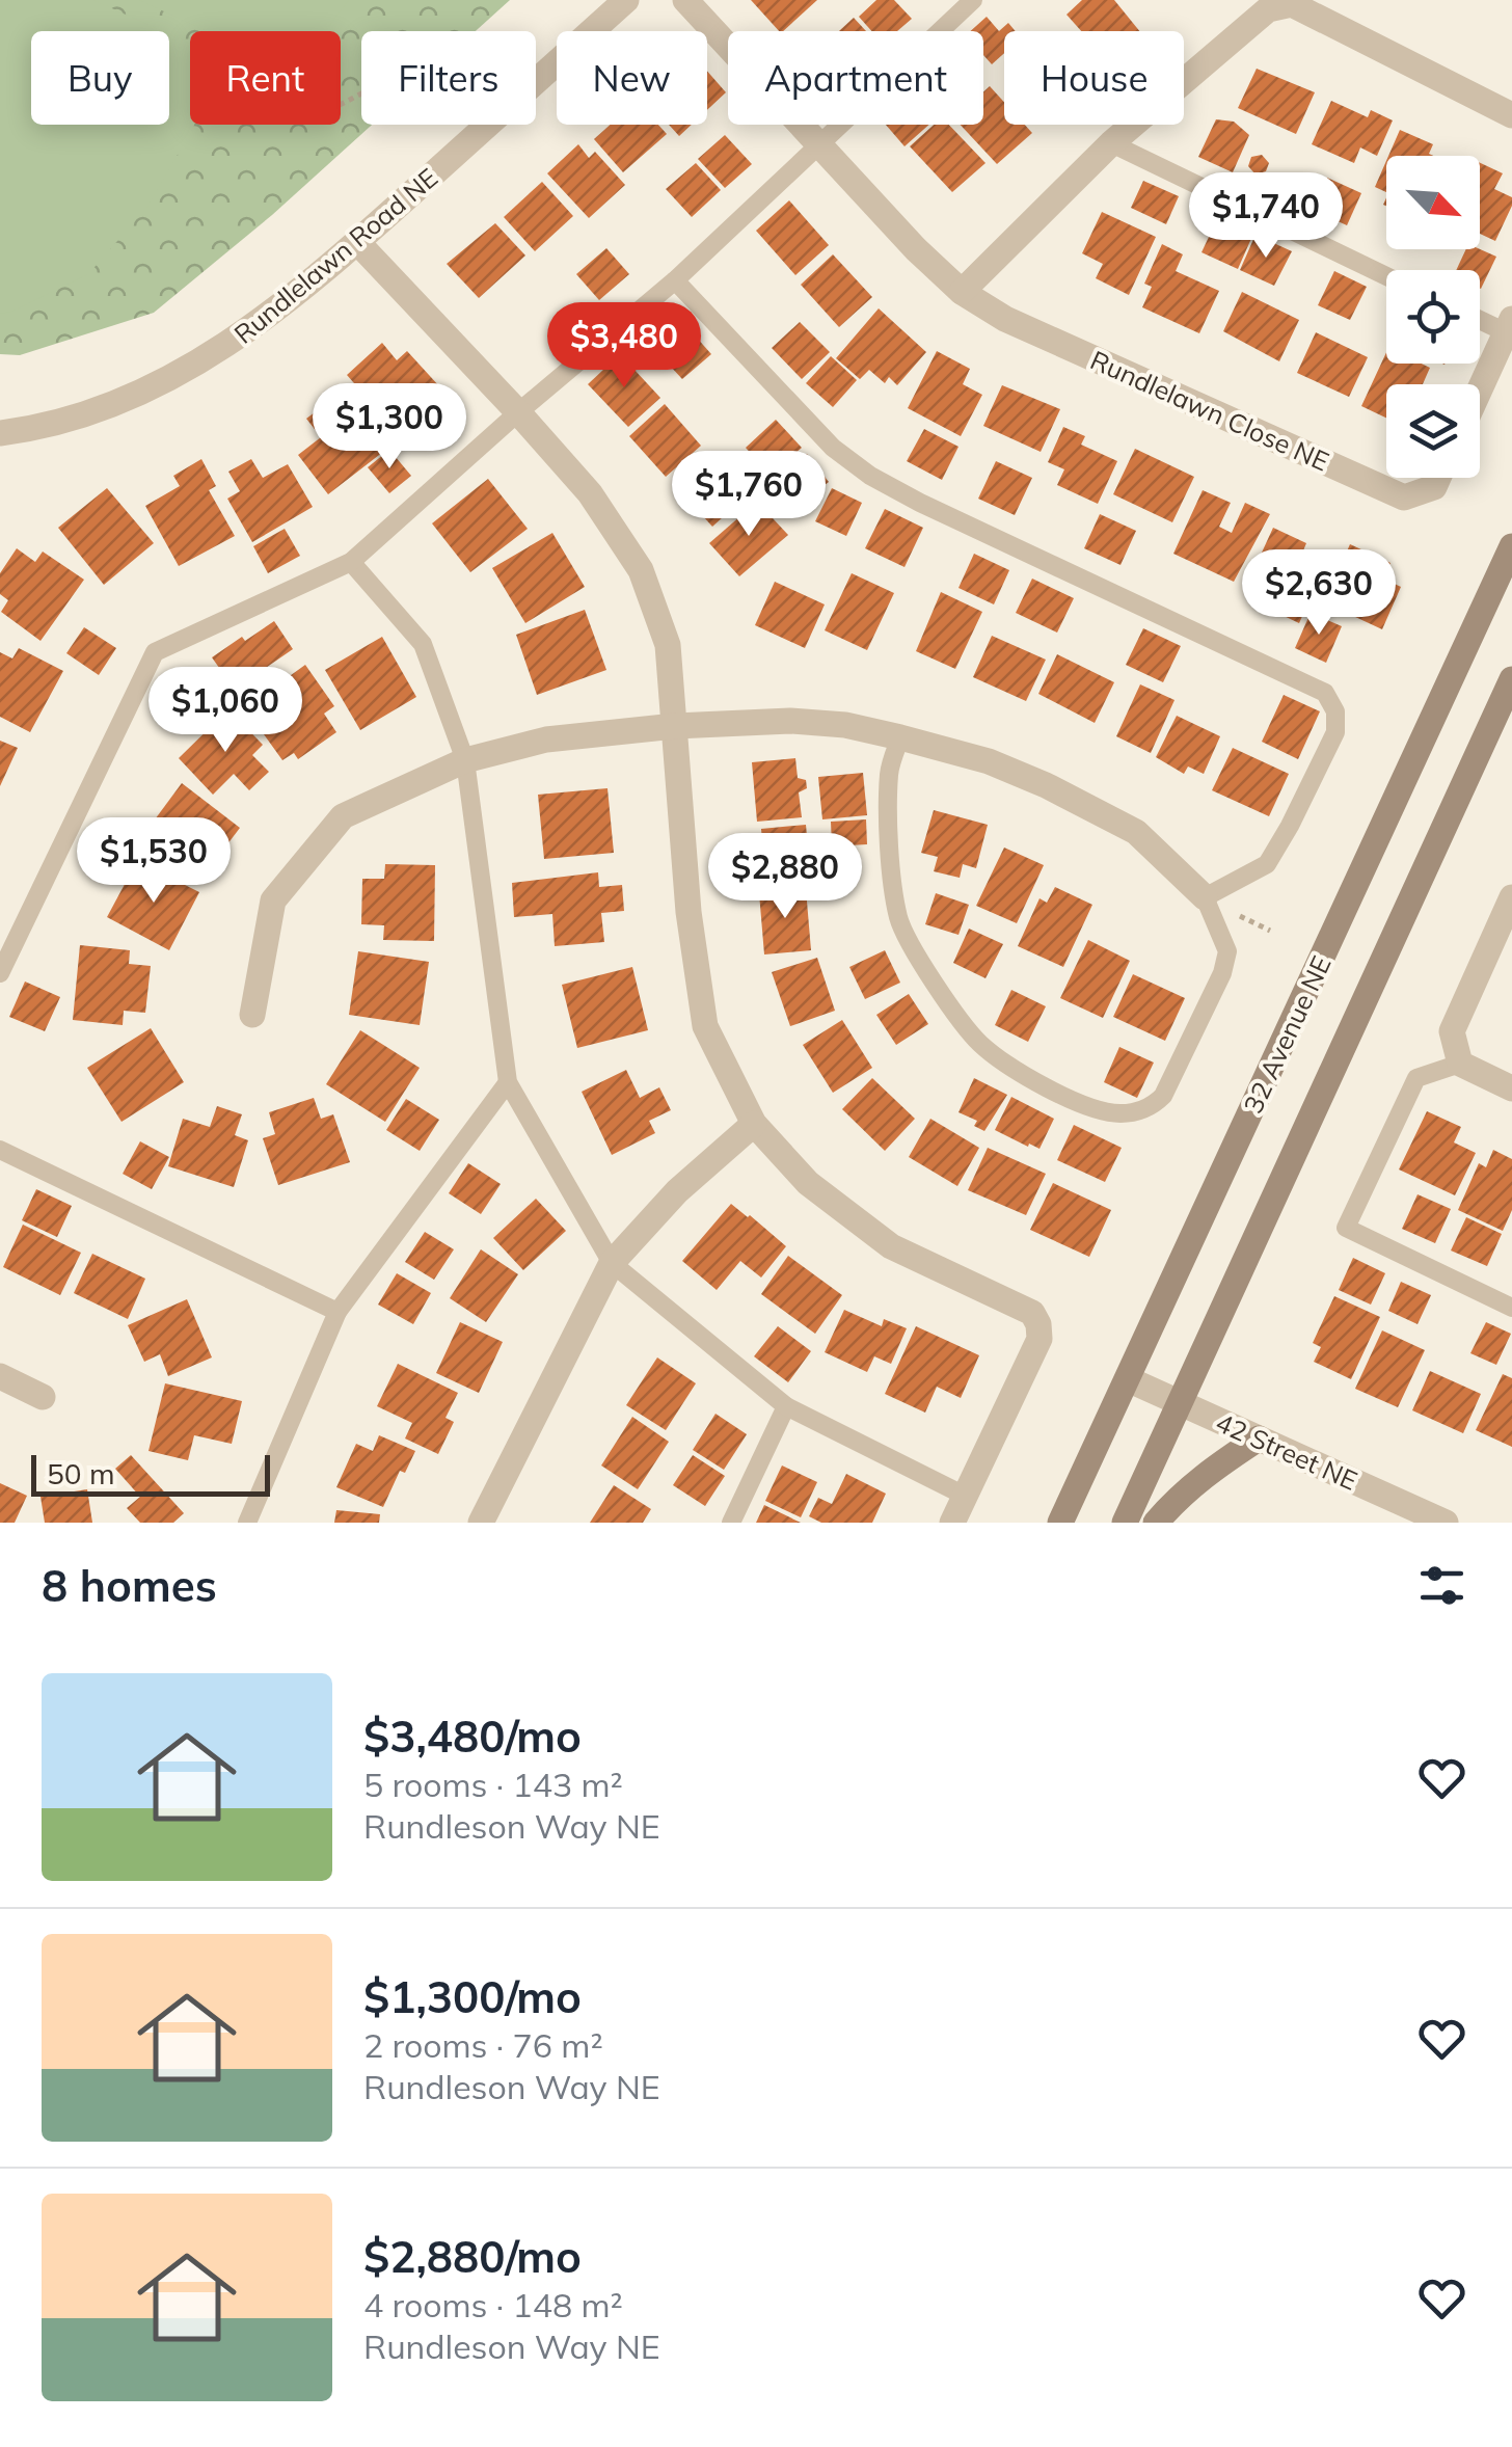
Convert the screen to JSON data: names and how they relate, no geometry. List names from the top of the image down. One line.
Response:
{"streets":{"main road":["32 Avenue NE"],"street":["Rundlelawn Road NE","Rundlelawn Close NE","42 Street NE"]},"crossings":[["32 Avenue NE","42 Street NE"]],"scale_bar":"50 m","north":"bottom right","page":{"chip":["Buy","Rent","Filters","New","Apartment","House"],"price":["$1,740","$3,480","$1,300","$1,760","$2,630","$1,060","$1,530","$2,880"],"scale":"50 m","heading":"8 homes","list":[{"name":"$3,480/mo","note":"5 rooms · 143 m² · Rundleson Way NE"},{"name":"$1,300/mo","note":"2 rooms · 76 m² · Rundleson Way NE"},{"name":"$2,880/mo","note":"4 rooms · 148 m² · Rundleson Way NE"}]}}
